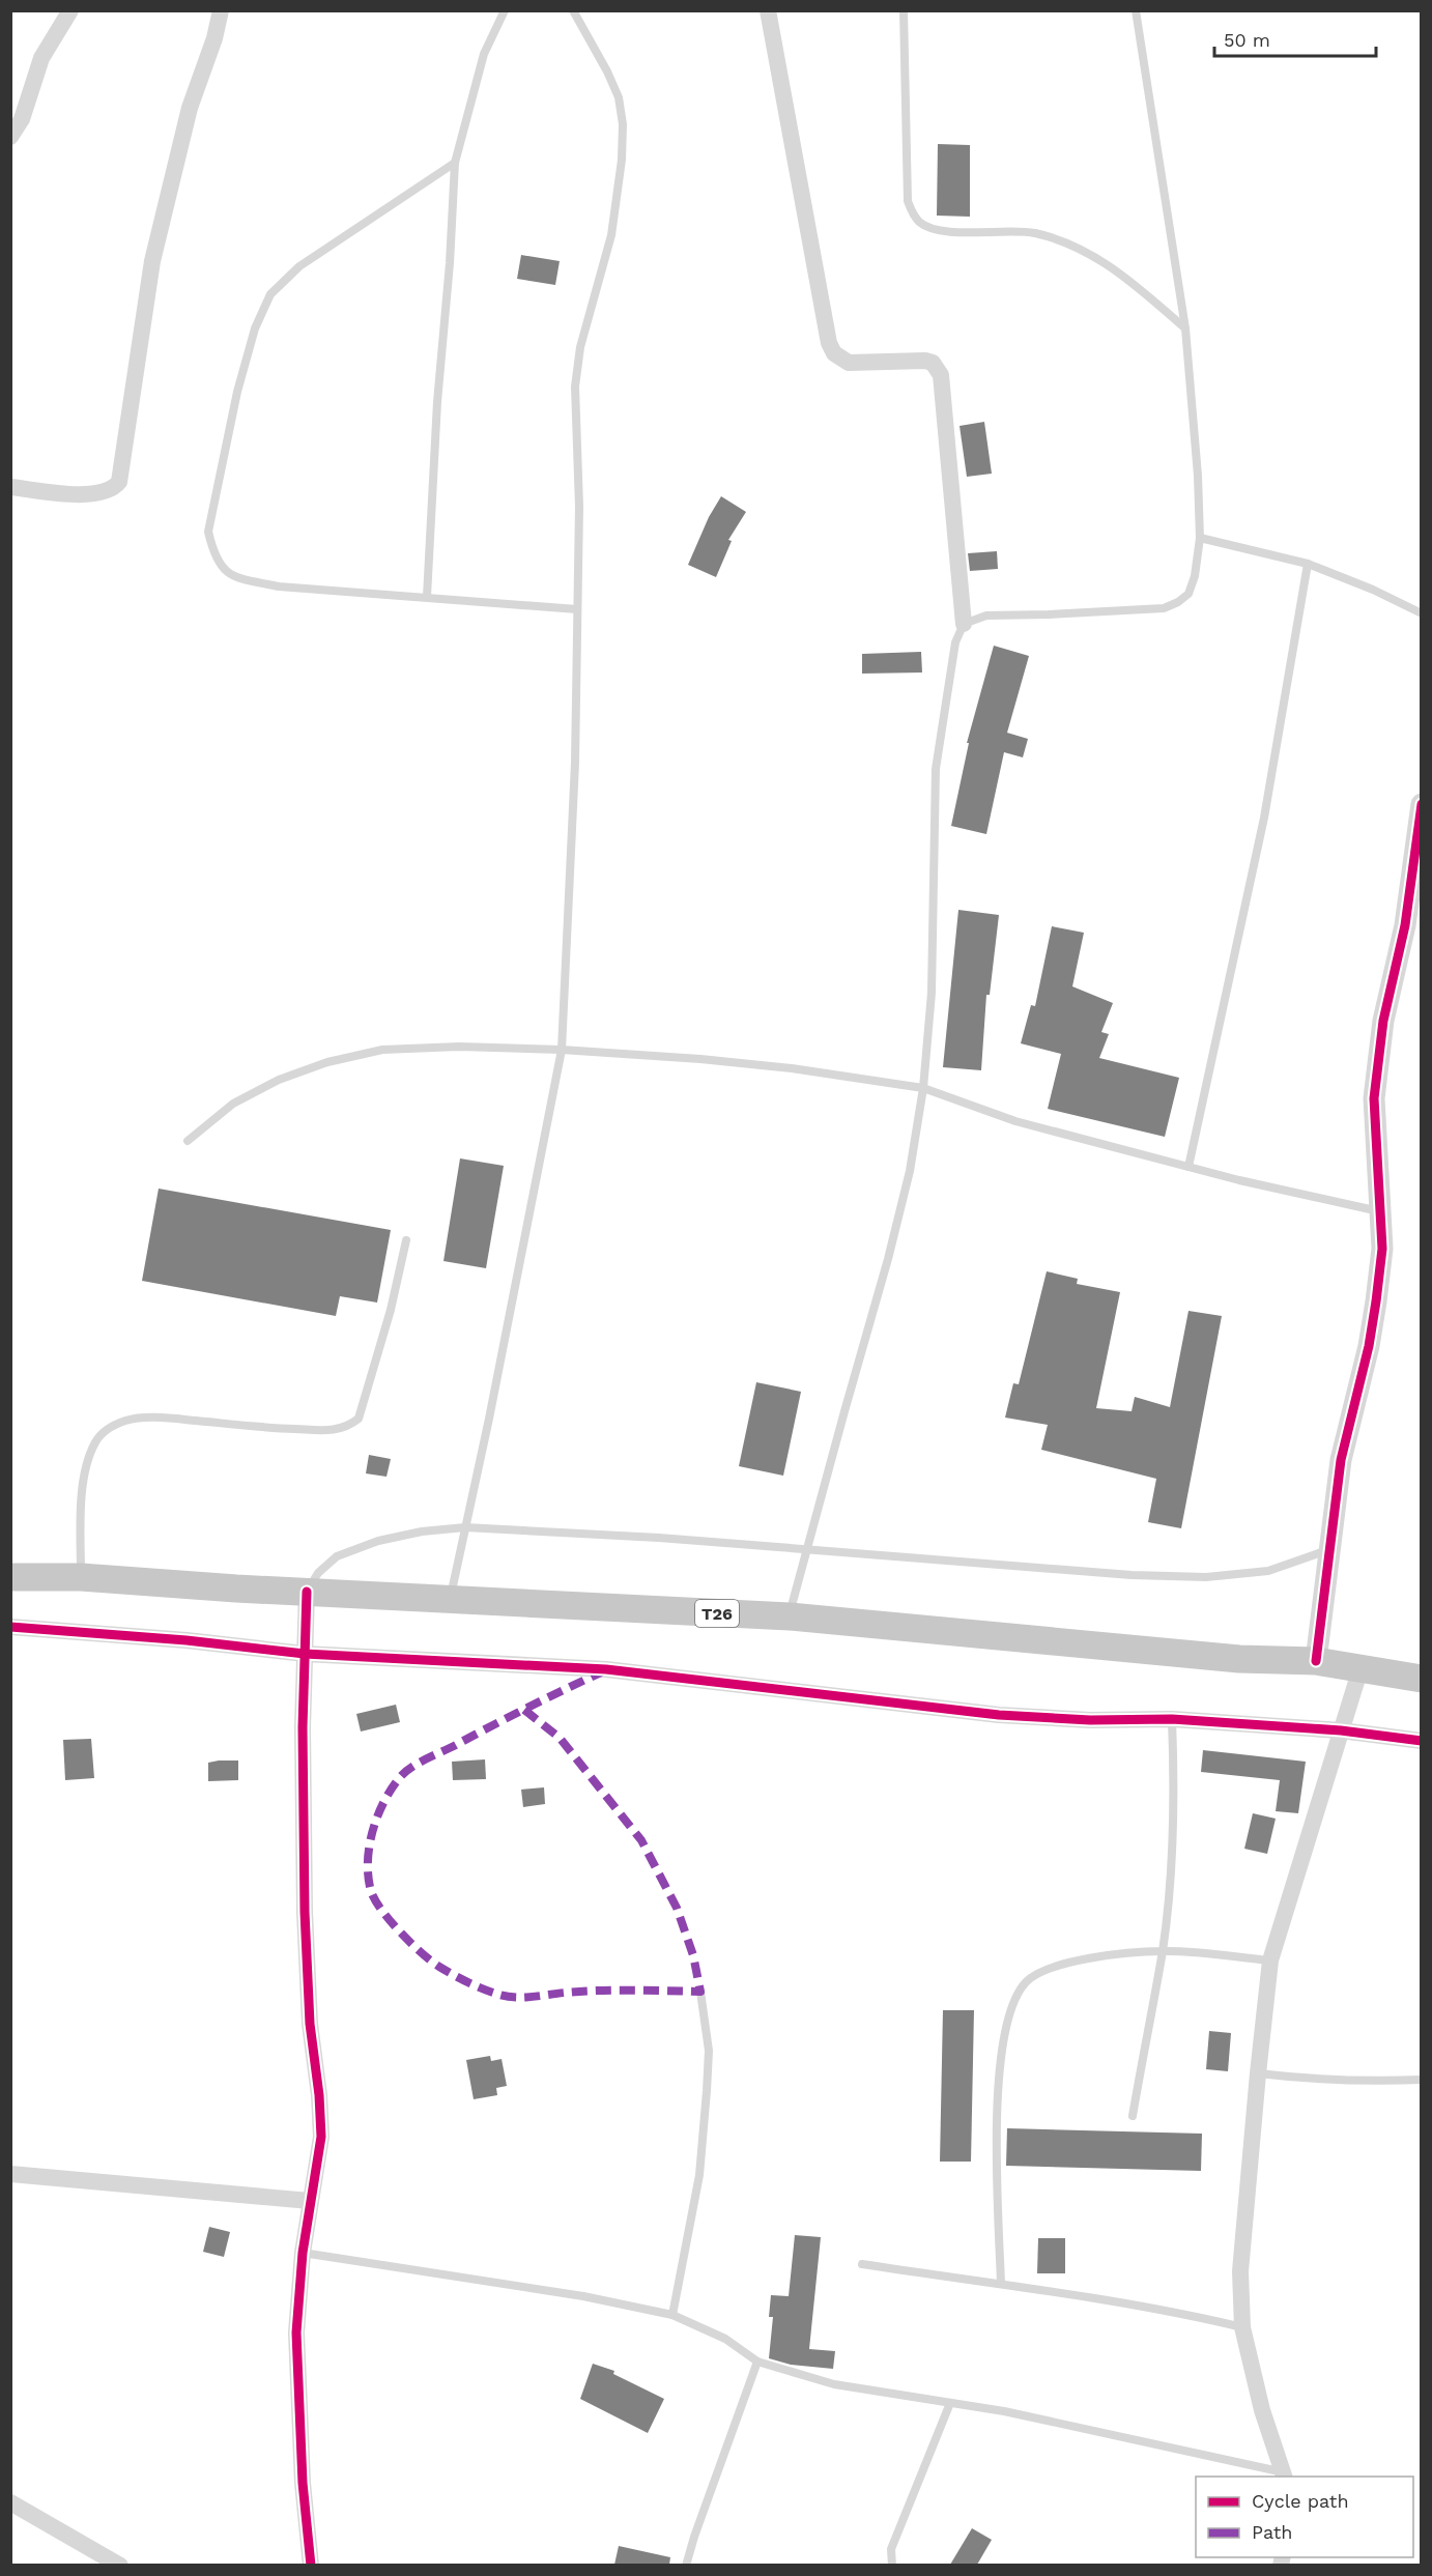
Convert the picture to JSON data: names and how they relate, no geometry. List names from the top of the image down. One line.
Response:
{"streets":{"highway":["T26"]},"legend":["Cycle path","Path"],"scale_bar":"50 m"}
